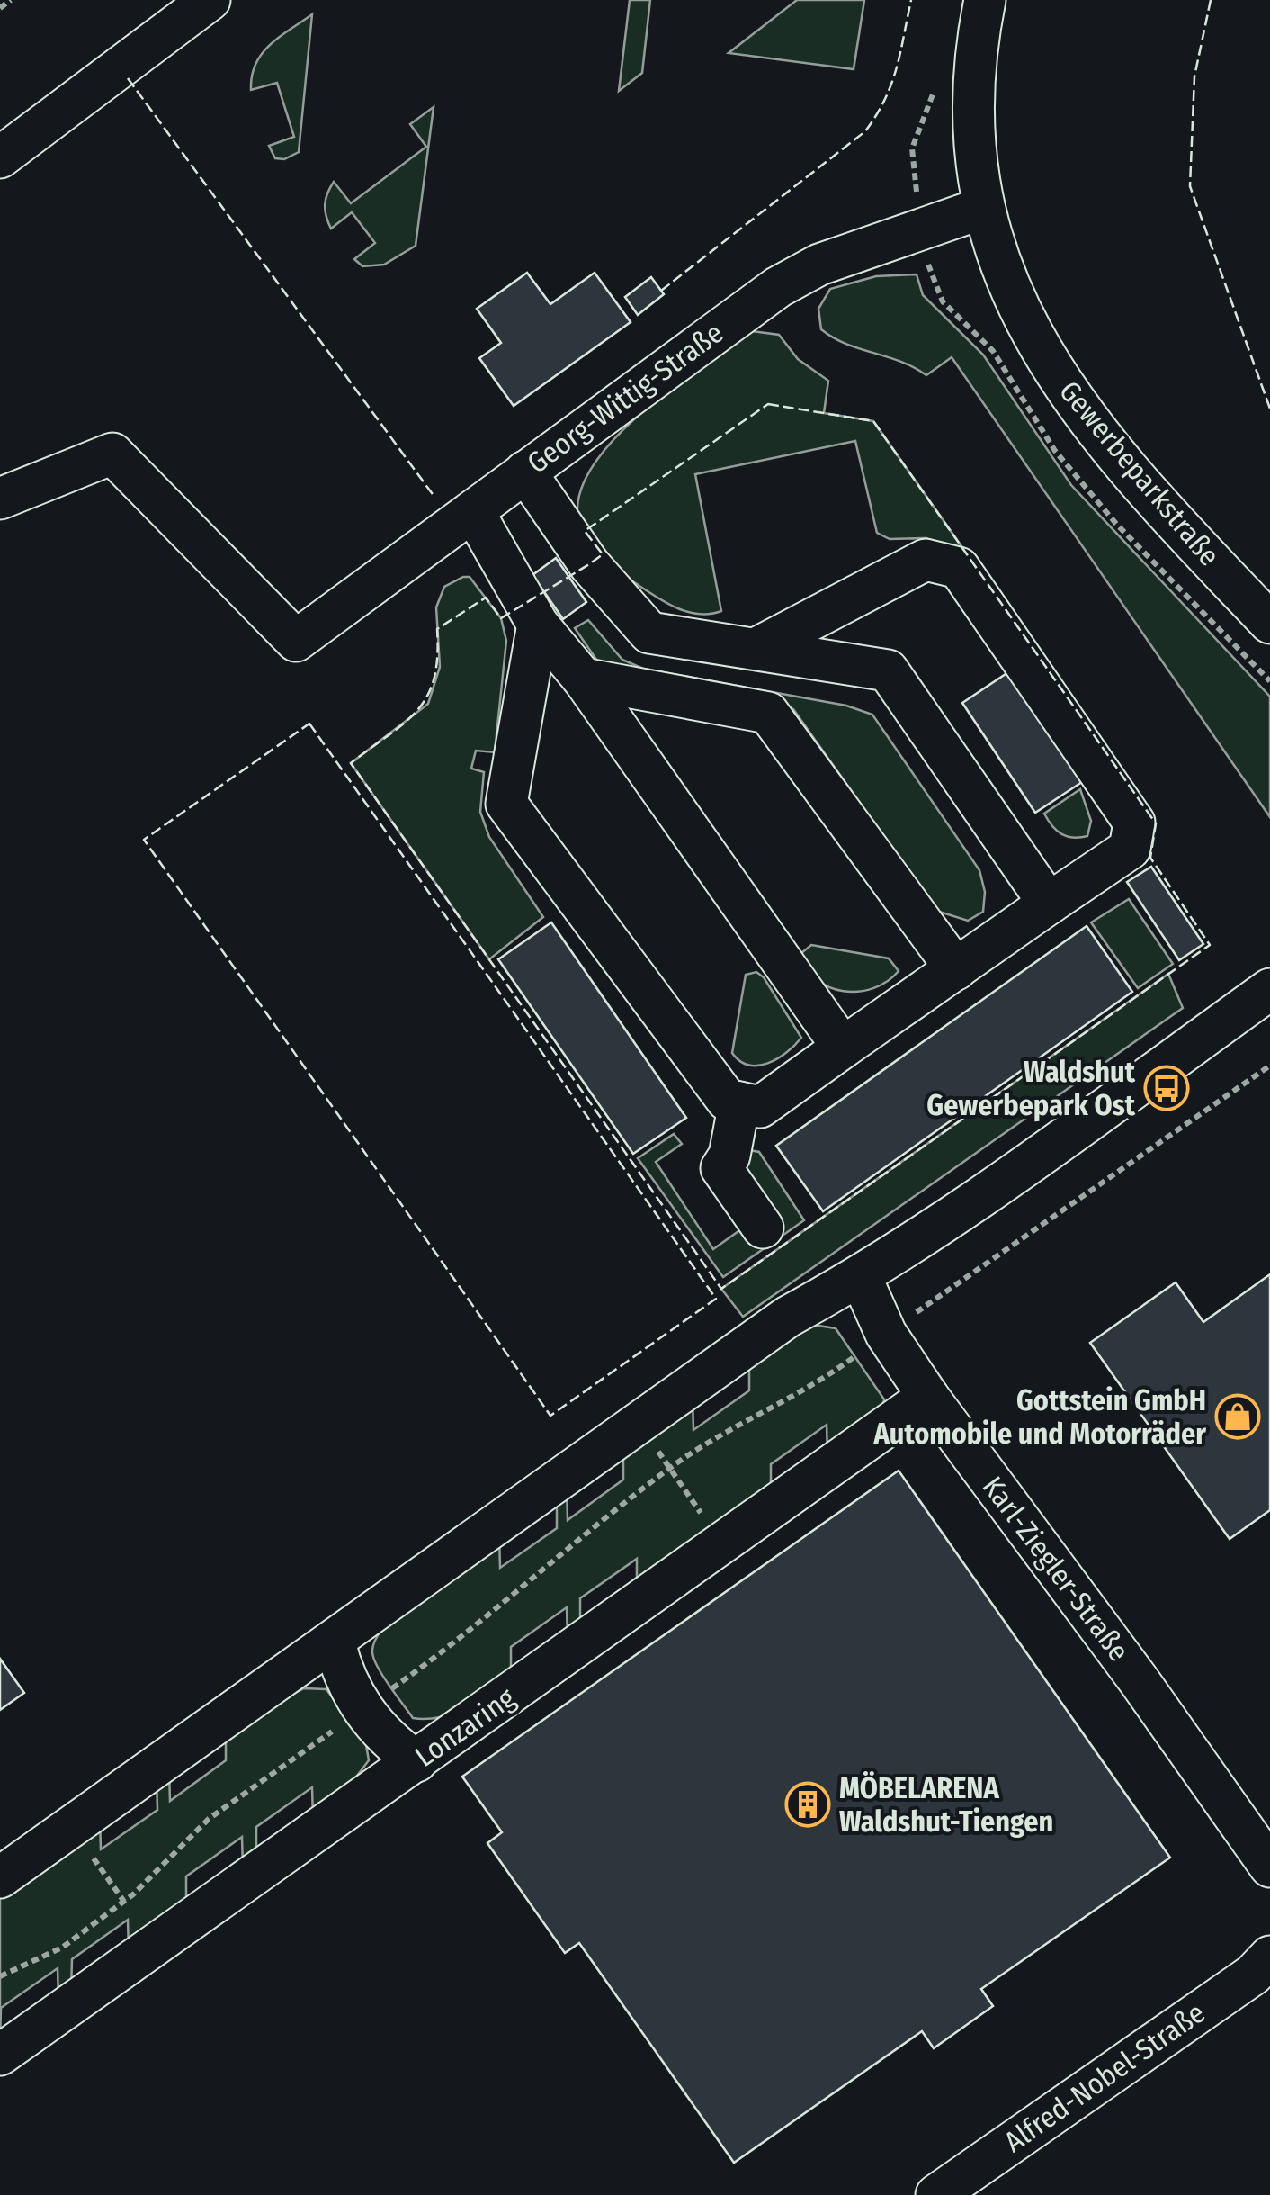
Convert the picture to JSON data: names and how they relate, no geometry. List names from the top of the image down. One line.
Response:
{"streets":{"street":["Georg-Wittig-Straße","Gewerbeparkstraße","Karl-Ziegler-Straße","Lonzaring","Alfred-Nobel-Straße"]},"crossings":[["Georg-Wittig-Straße","Gewerbeparkstraße"],["Karl-Ziegler-Straße","Lonzaring"]],"places":{"bus stop":["Waldshut Gewerbepark Ost"],"shop":["Gottstein GmbH Automobile und Motorräder"],"building":["MÖBELARENA Waldshut-Tiengen"]}}
